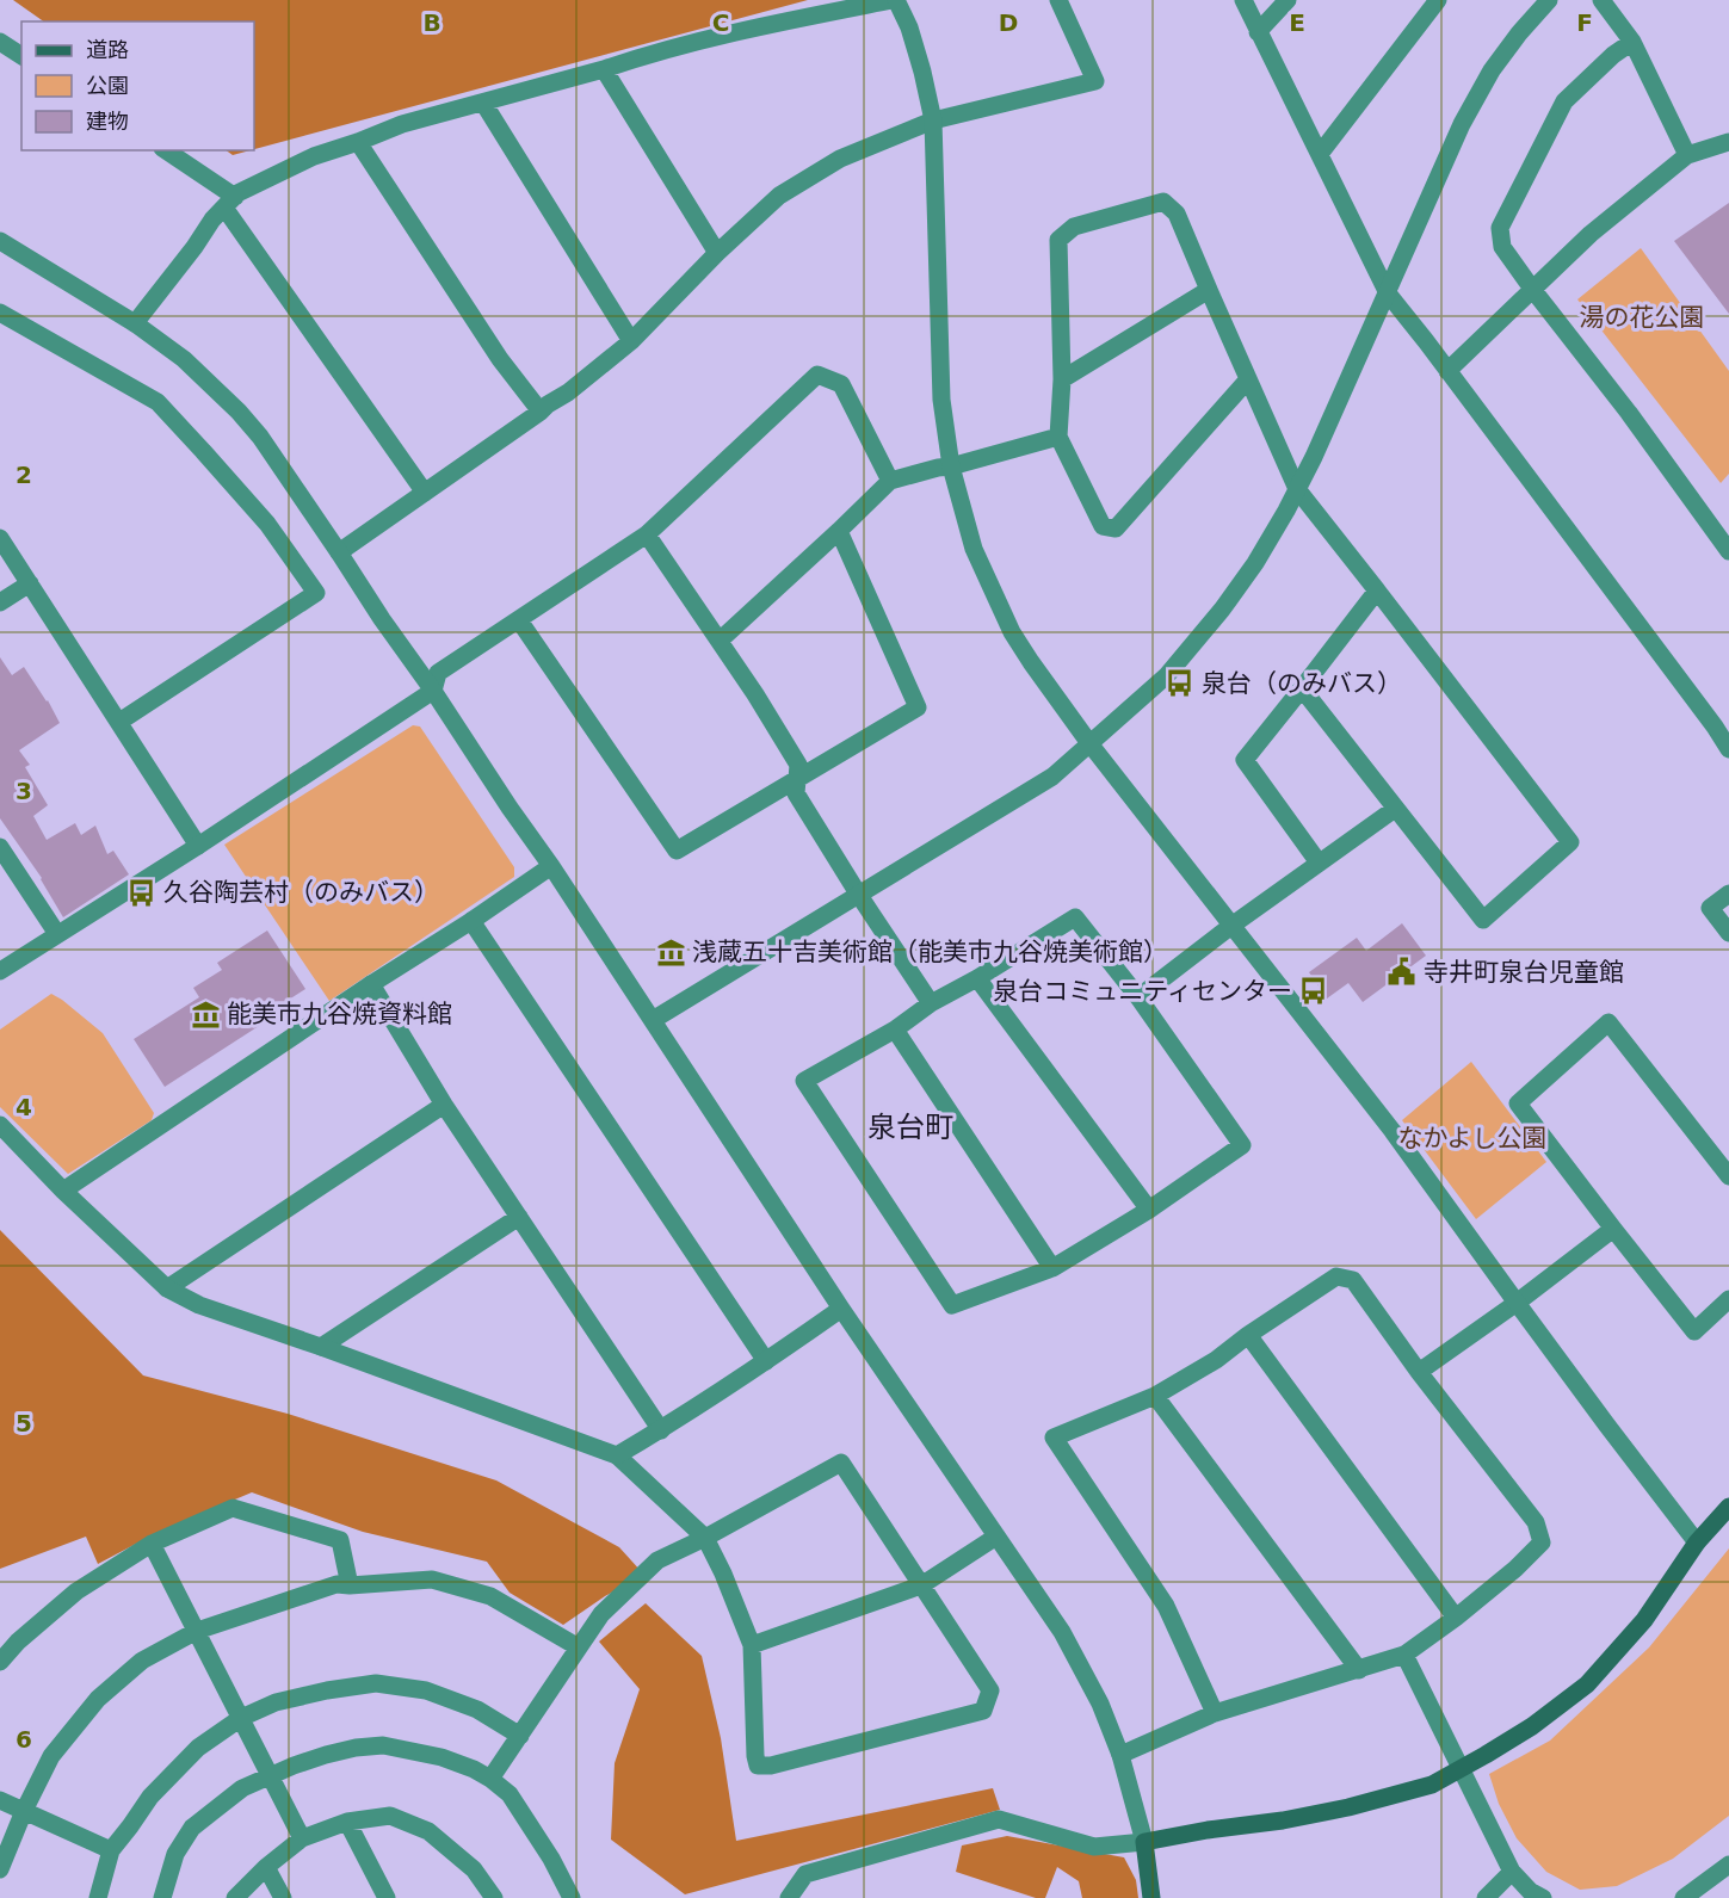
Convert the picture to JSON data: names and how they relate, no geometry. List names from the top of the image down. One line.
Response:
{"districts":["泉台町"],"parks":["湯の花公園","なかよし公園"],"places":{"bus stop":["泉台（のみバス）","久谷陶芸村（のみバス）","泉台コミュニティセンター"],"museum":["浅蔵五十吉美術館（能美市九谷焼美術館）","能美市九谷焼資料館"],"public building":["寺井町泉台児童館"]},"legend":["道路","公園","建物"],"grid":{"columns":["B","C","D","E","F"],"rows":["2","3","4","5","6"]}}
